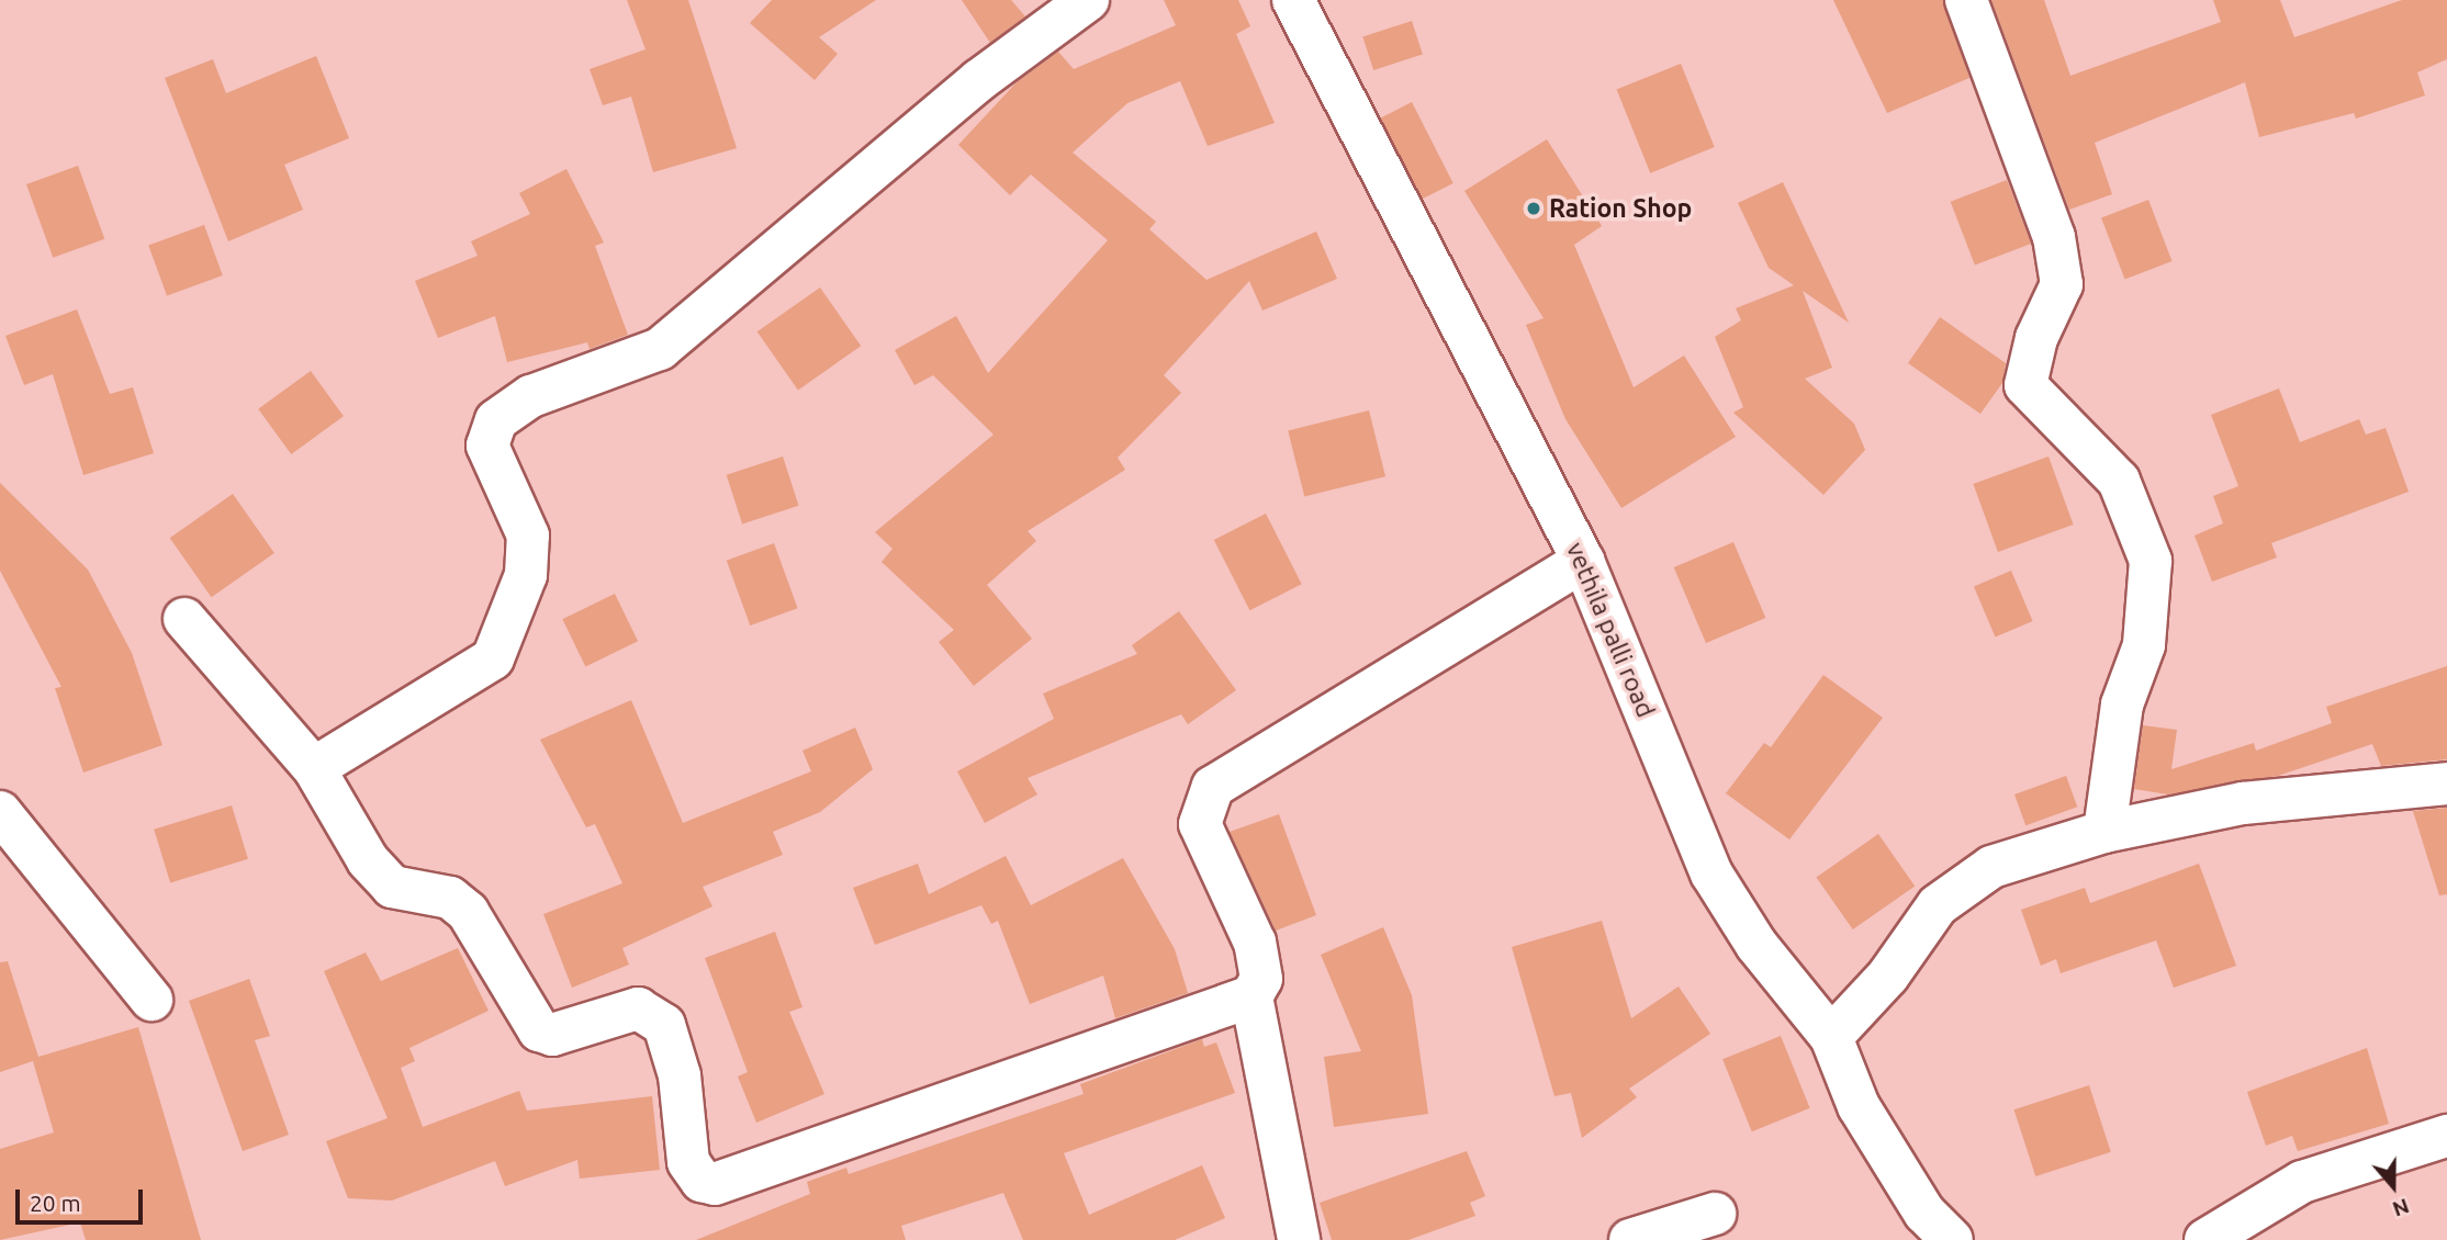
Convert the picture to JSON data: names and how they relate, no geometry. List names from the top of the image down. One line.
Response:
{"streets":{"street":["vethila palli road"]},"places":["Ration Shop"],"scale_bar":"20 m","north":"bottom"}
